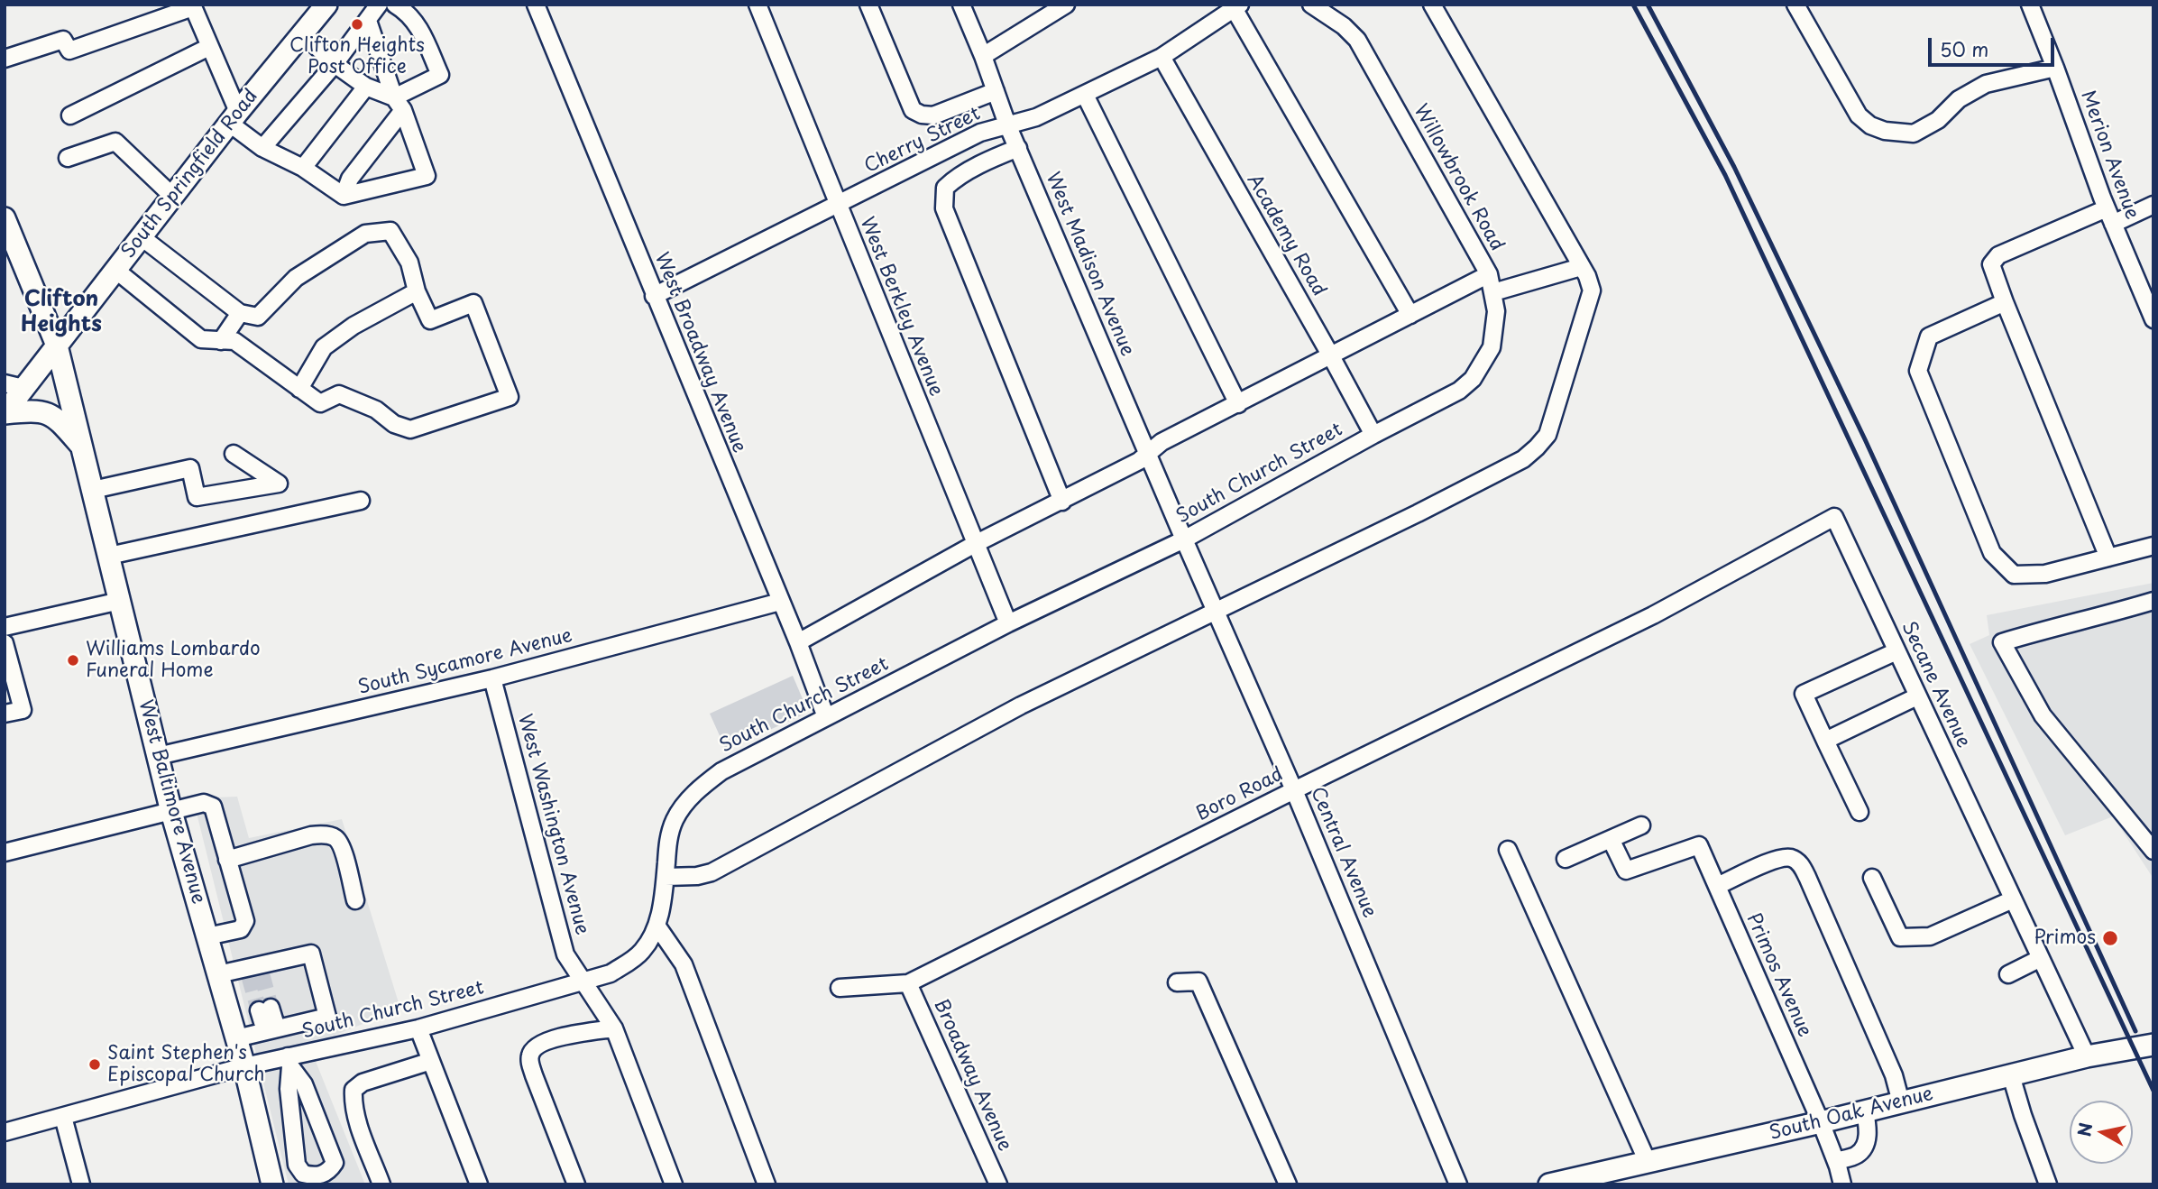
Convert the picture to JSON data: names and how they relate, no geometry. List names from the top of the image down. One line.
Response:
{"streets":{"main road":["South Springfield Road","West Baltimore Avenue","South Oak Avenue"],"street":["Cherry Street","Merion Avenue","Willowbrook Road","Academy Road","West Madison Avenue","West Berkley Avenue","West Broadway Avenue","South Church Street","South Sycamore Avenue","Secane Avenue","Boro Road","West Washington Avenue","Central Avenue","Primos Avenue","Broadway Avenue"]},"crossings":[["Cherry Street","Academy Road"],["Cherry Street","West Madison Avenue"],["Cherry Street","West Berkley Avenue"],["Cherry Street","West Broadway Avenue"],["South Springfield Road","West Baltimore Avenue"],["Willowbrook Road","South Church Street"],["Academy Road","South Church Street"],["West Madison Avenue","South Church Street"],["West Madison Avenue","Central Avenue"],["West Berkley Avenue","South Church Street"],["West Broadway Avenue","South Church Street"],["West Broadway Avenue","South Sycamore Avenue"],["South Church Street","West Baltimore Avenue"],["South Church Street","West Washington Avenue"],["South Church Street","Central Avenue"],["South Sycamore Avenue","West Baltimore Avenue"],["South Sycamore Avenue","West Washington Avenue"],["Secane Avenue","Boro Road"],["Secane Avenue","South Oak Avenue"],["Boro Road","Central Avenue"],["Boro Road","Broadway Avenue"],["Primos Avenue","South Oak Avenue"]],"districts":["Clifton Heights"],"places":["Clifton Heights Post Office","Williams Lombardo Funeral Home","Primos","Saint Stephen's Episcopal Church"],"scale_bar":"50 m","north":"left"}
